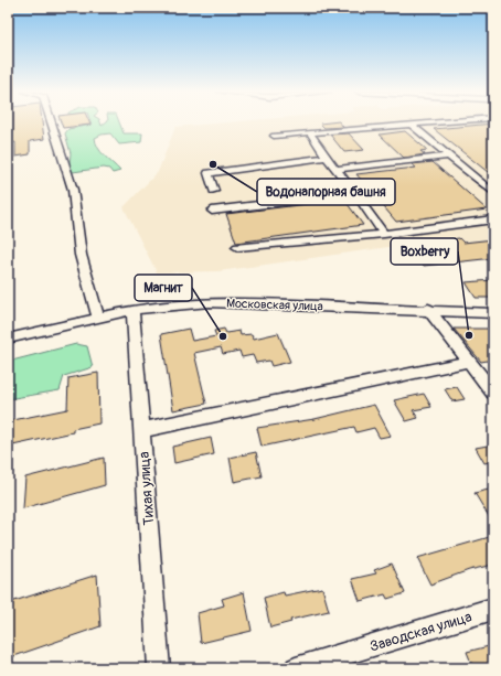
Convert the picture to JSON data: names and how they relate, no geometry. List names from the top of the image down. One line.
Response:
{"streets":{"street":["Московская улица","Тихая улица","Заводская улица"]},"crossings":[["Московская улица","Тихая улица"]],"places":["Водонапорная башня","Boxberry","Магнит"]}
